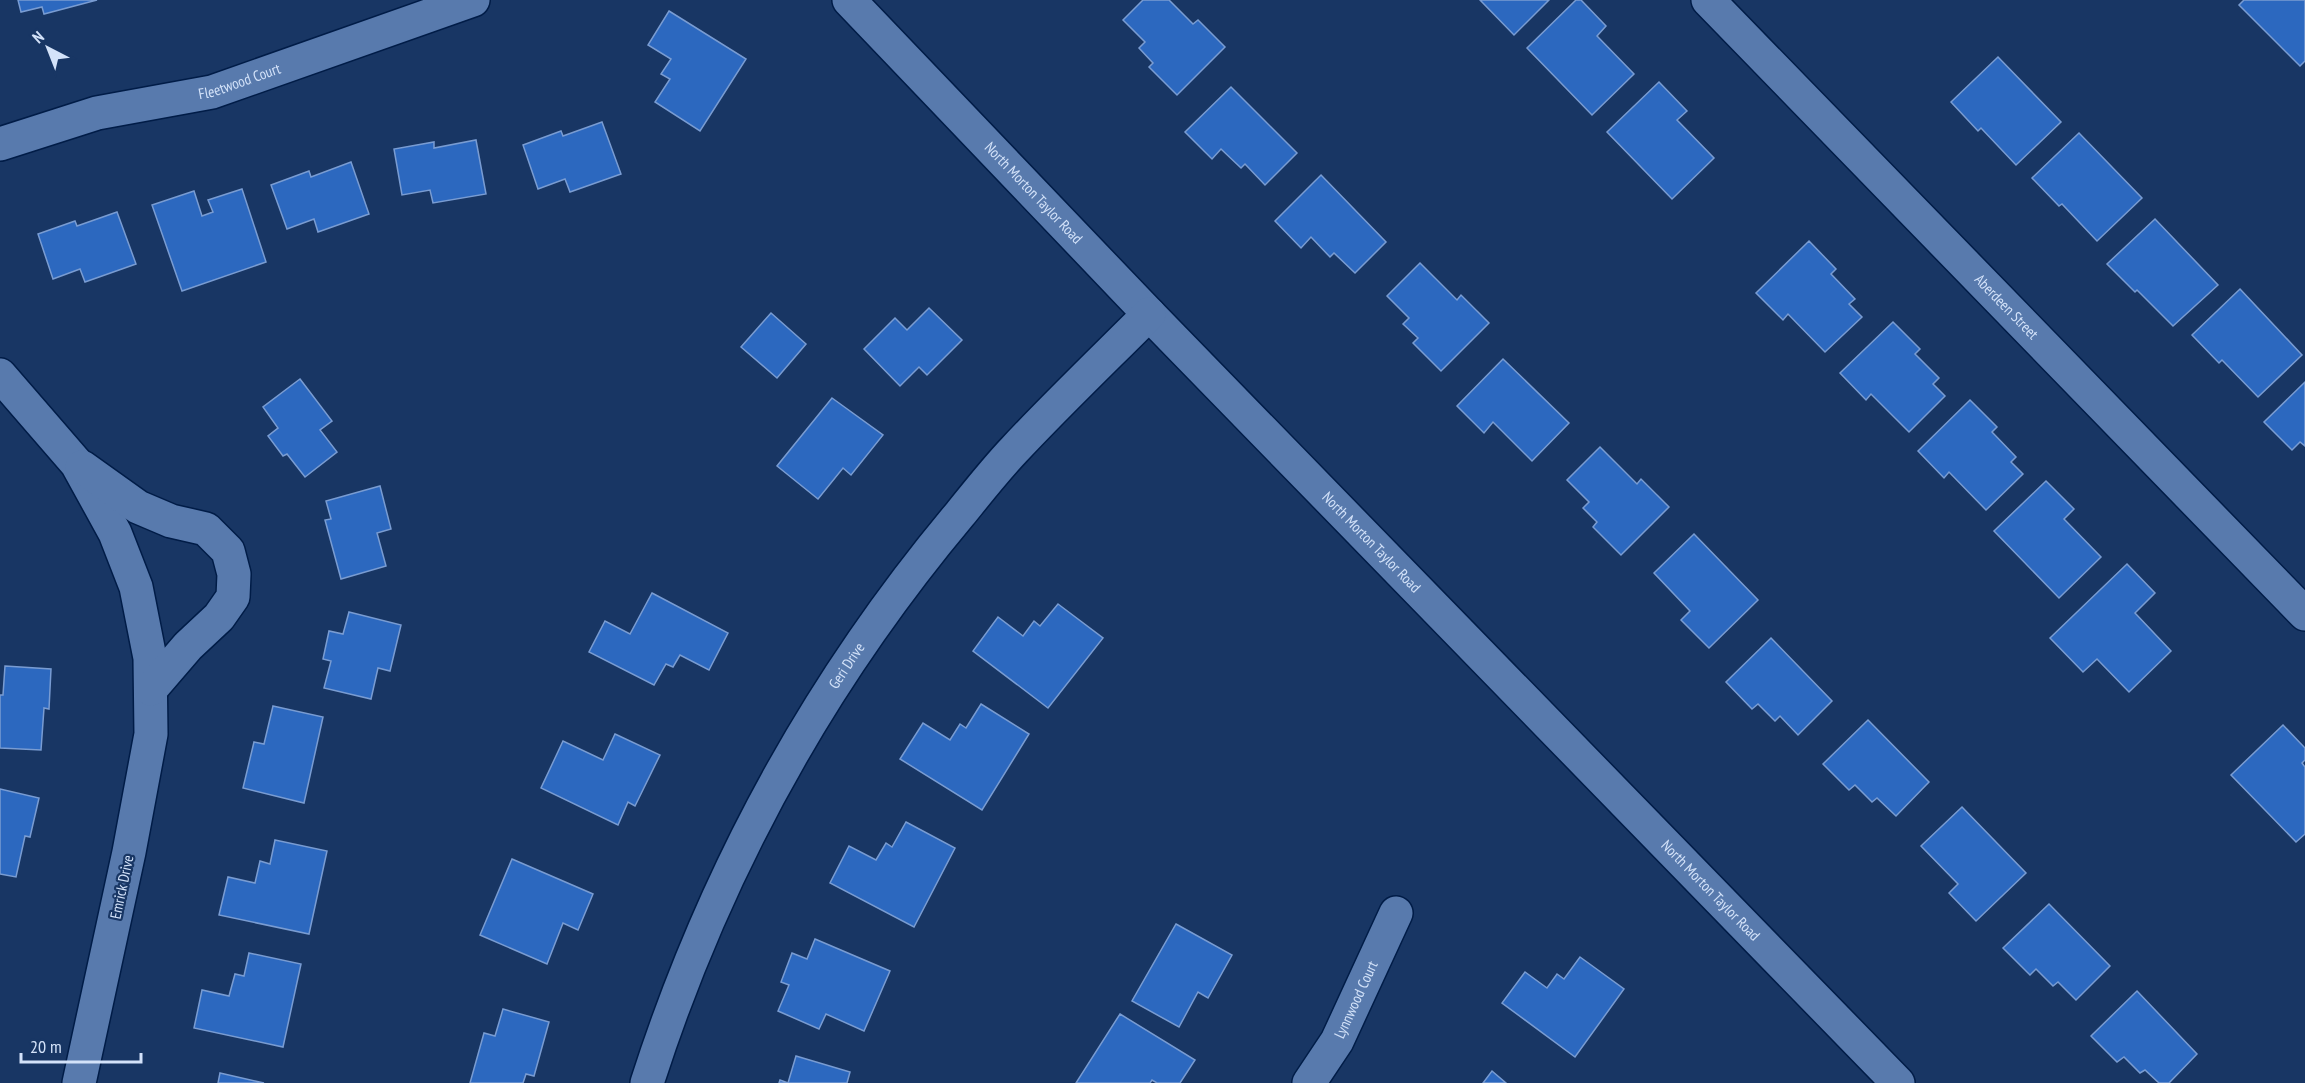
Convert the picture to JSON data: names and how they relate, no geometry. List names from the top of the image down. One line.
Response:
{"streets":{"street":["Fleetwood Court","North Morton Taylor Road","Aberdeen Street","Geri Drive","Emrick Drive","Lynnwood Court"]},"crossings":[["North Morton Taylor Road","Geri Drive"]],"scale_bar":"20 m","north":"top left"}
